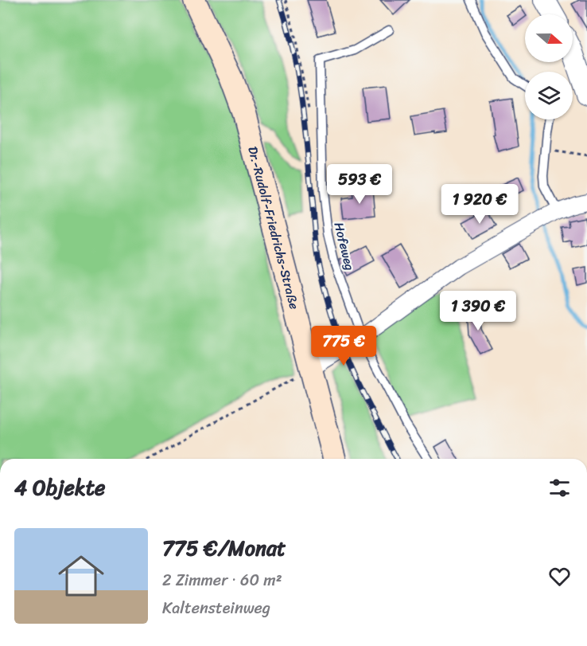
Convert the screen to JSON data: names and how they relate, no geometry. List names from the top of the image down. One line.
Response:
{"streets":{"main road":["Dr.-Rudolf-Friedrichs-Straße"],"lane":["Hofeweg"]},"north":"right","page":{"price":["593 €","1 920 €","1 390 €","775 €"],"heading":"4 Objekte","list":[{"name":"775 €/Monat","note":"2 Zimmer · 60 m² · Kaltensteinweg"}]}}
